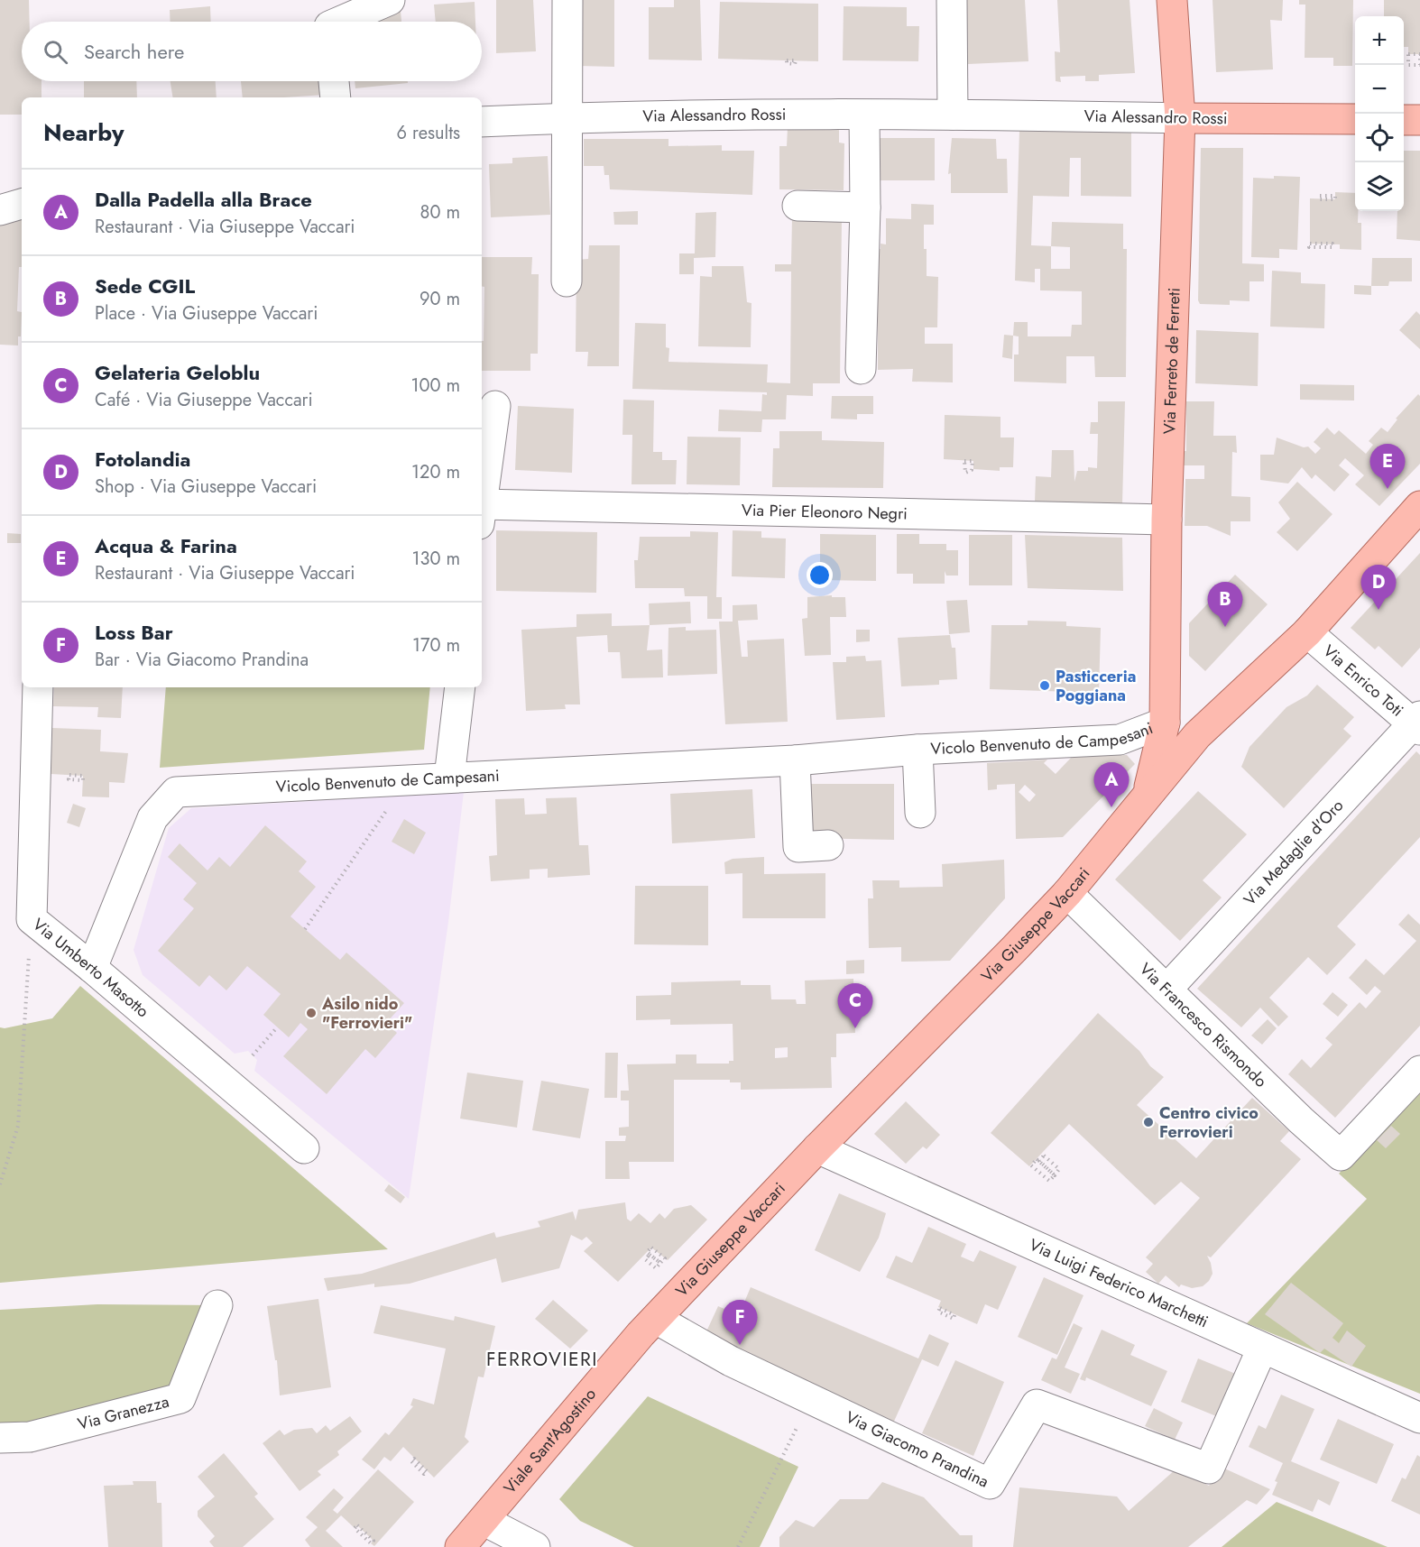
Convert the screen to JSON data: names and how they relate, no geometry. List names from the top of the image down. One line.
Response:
{"streets":{"main road":["Via Alessandro Rossi","Via Ferreto de Ferreti","Via Giuseppe Vaccari","Viale Sant'Agostino"],"street":["Via Pier Eleonoro Negri","Via Enrico Toti","Vicolo Benvenuto de Campesani","Via Medaglie d'Oro","Via Umberto Masotto","Via Francesco Rismondo","Via Luigi Federico Marchetti","Via Granezza","Via Giacomo Prandina"]},"crossings":[["Via Alessandro Rossi","Via Ferreto de Ferreti"],["Via Ferreto de Ferreti","Via Pier Eleonoro Negri"],["Via Ferreto de Ferreti","Vicolo Benvenuto de Campesani"],["Via Ferreto de Ferreti","Via Giuseppe Vaccari"],["Via Enrico Toti","Via Medaglie d'Oro"],["Via Enrico Toti","Via Giuseppe Vaccari"],["Vicolo Benvenuto de Campesani","Via Umberto Masotto"],["Via Medaglie d'Oro","Via Francesco Rismondo"],["Via Giuseppe Vaccari","Via Francesco Rismondo"],["Via Giuseppe Vaccari","Via Luigi Federico Marchetti"],["Via Giuseppe Vaccari","Viale Sant'Agostino"],["Via Giuseppe Vaccari","Via Giacomo Prandina"],["Via Luigi Federico Marchetti","Via Giacomo Prandina"],["Viale Sant'Agostino","Via Giacomo Prandina"]],"districts":["FERROVIERI"],"places":["Pasticceria Poggiana","Asilo nido \"Ferrovieri\"","Centro civico Ferrovieri"],"page":{"map_buttons":["+","−"],"search":"Search here","heading":["Nearby","6 results"],"list":[{"mark":"A","name":"Dalla Padella alla Brace","note":"Restaurant · Via Giuseppe Vaccari","value":"80 m"},{"mark":"B","name":"Sede CGIL","note":"Place · Via Giuseppe Vaccari","value":"90 m"},{"mark":"C","name":"Gelateria Geloblu","note":"Café · Via Giuseppe Vaccari","value":"100 m"},{"mark":"D","name":"Fotolandia","note":"Shop · Via Giuseppe Vaccari","value":"120 m"},{"mark":"E","name":"Acqua & Farina","note":"Restaurant · Via Giuseppe Vaccari","value":"130 m"},{"mark":"F","name":"Loss Bar","note":"Bar · Via Giacomo Prandina","value":"170 m"}],"pins":["E","D","B","A","C","F"]}}
